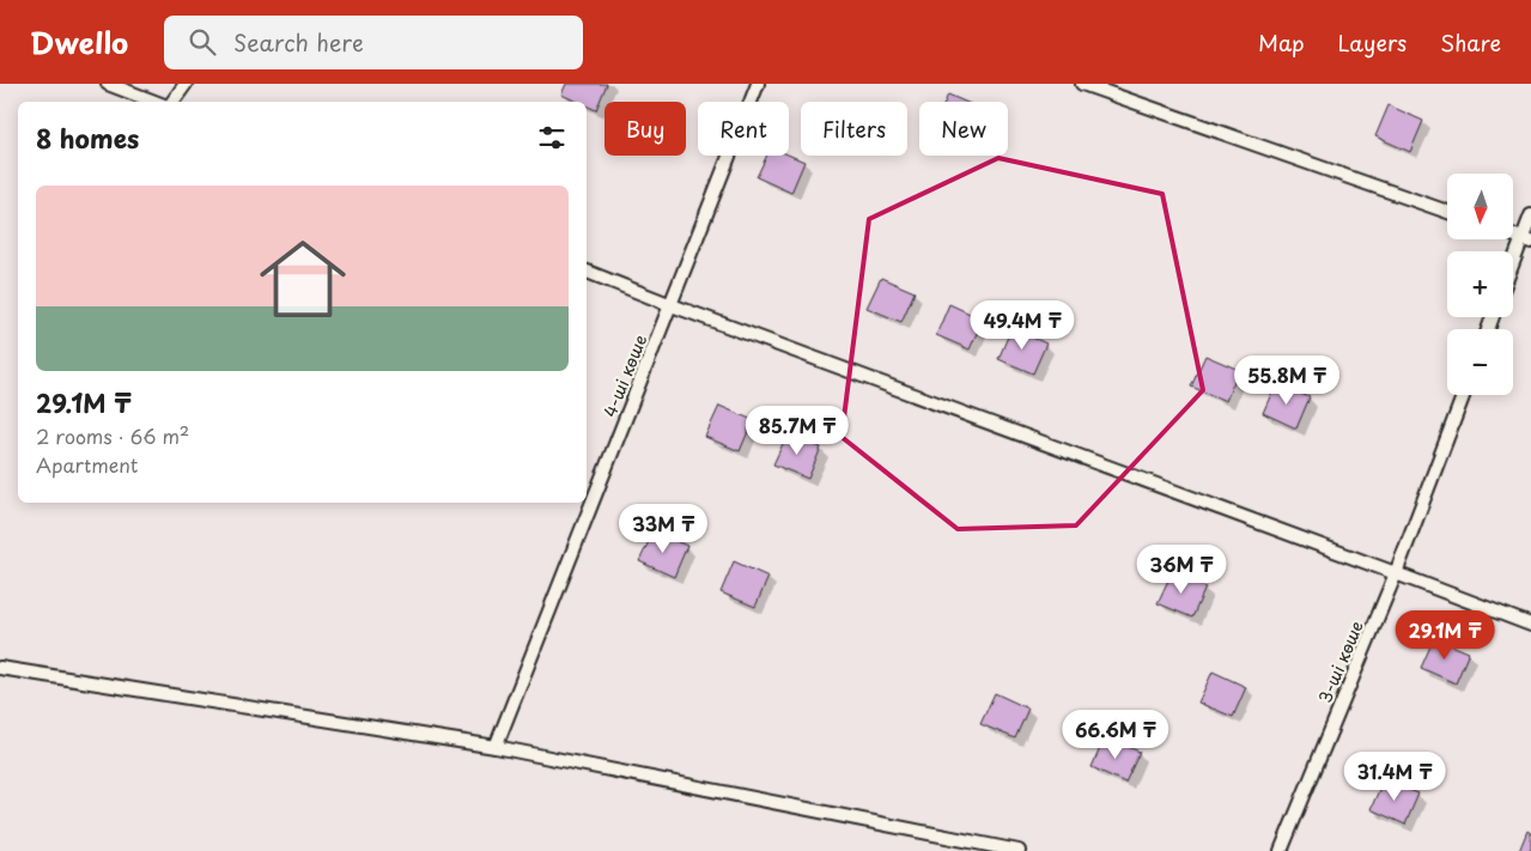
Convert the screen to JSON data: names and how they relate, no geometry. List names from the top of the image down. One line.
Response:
{"streets":{"lane":["4-ші көше","3-ші көше"]},"north":"bottom","page":{"header":"Dwello","search":"Search here","nav":["Map","Layers","Share"],"chip":["Buy","Rent","Filters","New"],"heading":"8 homes","map_buttons":["+","−"],"list":[{"name":"29.1M ₸","note":"2 rooms · 66 m² · Apartment"}],"price":["49.4M ₸","55.8M ₸","85.7M ₸","33M ₸","36M ₸","29.1M ₸","66.6M ₸","31.4M ₸"]}}
